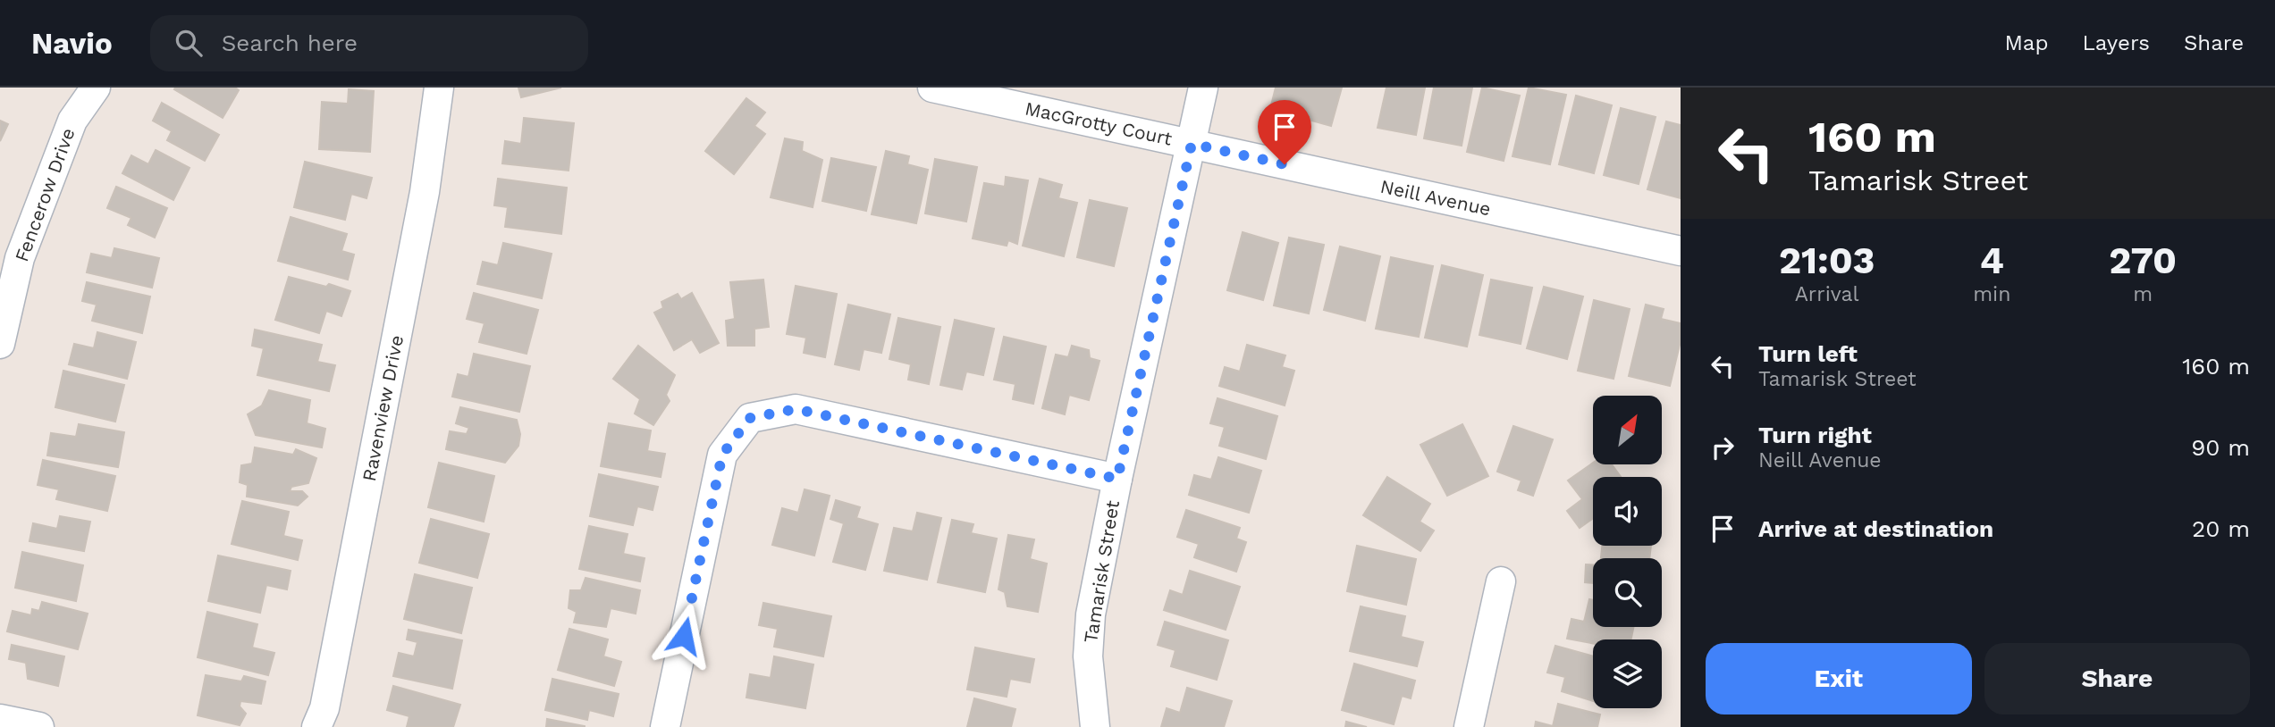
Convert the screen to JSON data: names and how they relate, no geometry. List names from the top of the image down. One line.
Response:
{"streets":{"street":["MacGrotty Court","Fencerow Drive","Neill Avenue","Ravenview Drive","Tamarisk Street"]},"crossings":[["MacGrotty Court","Neill Avenue"],["MacGrotty Court","Tamarisk Street"],["Neill Avenue","Tamarisk Street"]],"north":"top right","page":{"header":"Navio","search":"Search here","nav":["Map","Layers","Share"],"turn":["160 m","Tamarisk Street"],"eta":["21:03","Arrival","4","min","270","m"],"list":[{"name":"Turn left","note":"Tamarisk Street","value":"160 m"},{"name":"Turn right","note":"Neill Avenue","value":"90 m"},{"name":"Arrive at destination","value":"20 m"}],"buttons":["Exit","Share"]}}
